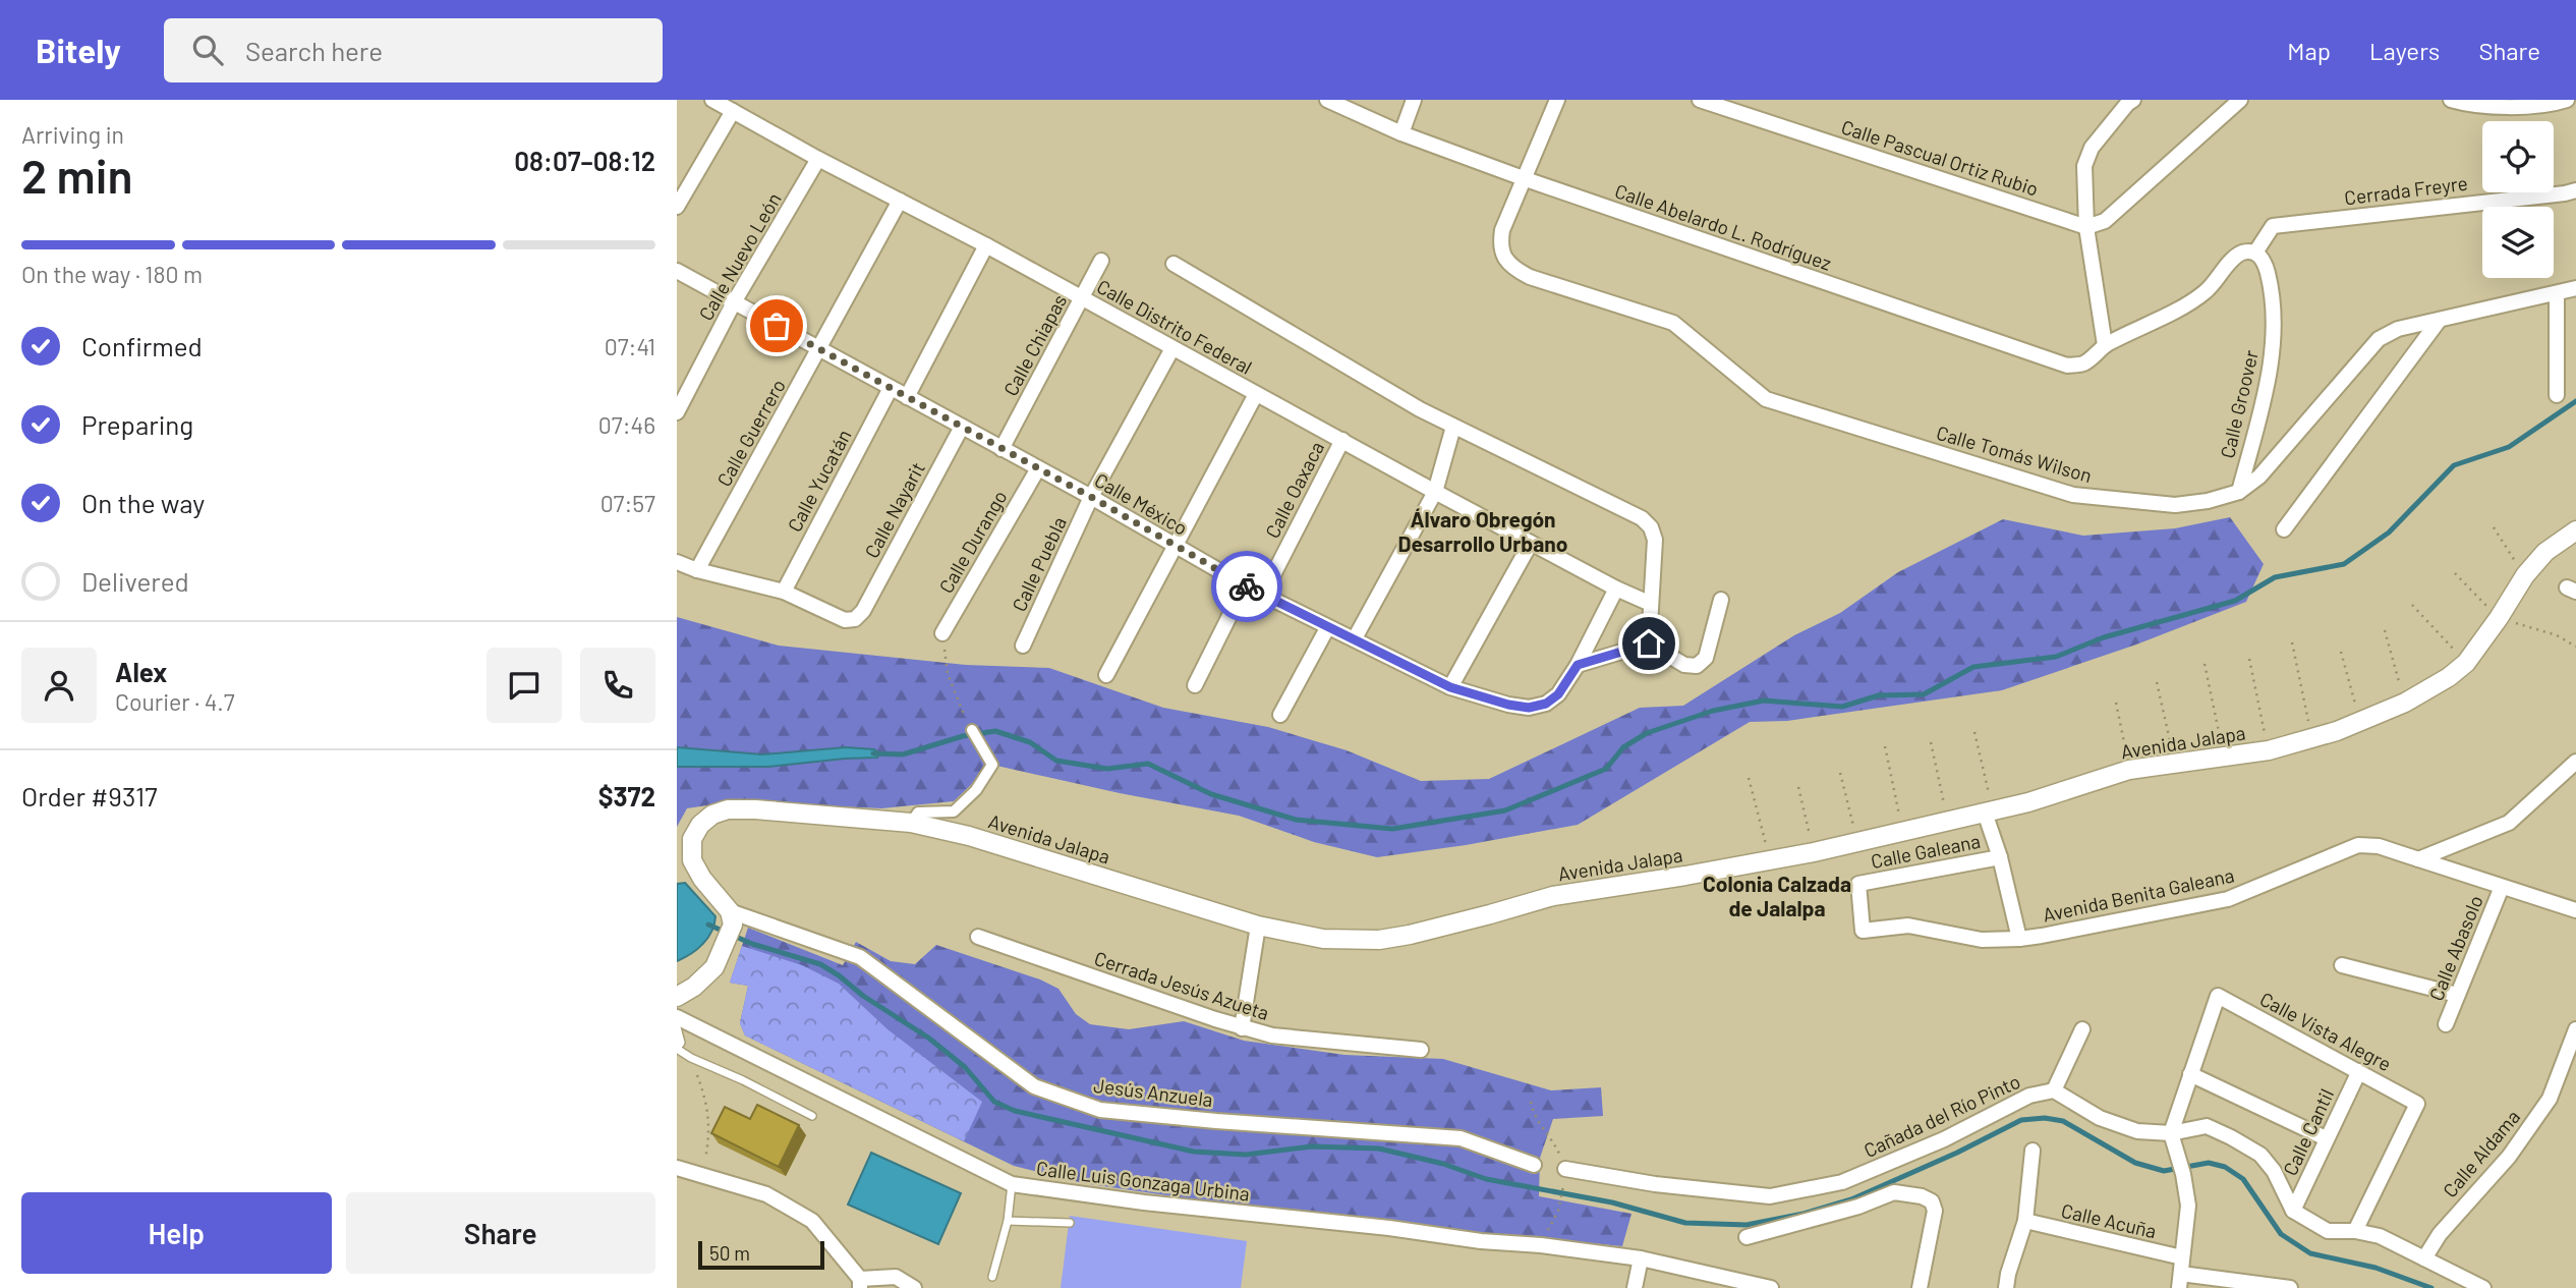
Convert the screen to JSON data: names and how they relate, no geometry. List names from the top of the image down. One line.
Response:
{"streets":{"street":["Calle Pascual Ortiz Rubio","Cerrada Freyre","Calle Abelardo L. Rodríguez","Calle Nuevo León","Calle Distrito Federal","Calle Chiapas","Calle Groover","Calle Guerrero","Calle Tomás Wilson","Calle Yucatán","Calle Oaxaca","Calle México","Calle Nayarit","Calle Durango","Calle Puebla","Avenida Jalapa","Calle Galeana","Avenida Benita Galeana","Calle Abasolo","Cerrada Jesús Azueta","Calle Vista Alegre","Jesús Anzuela","Cañada del Río Pinto","Calle Cantil","Calle Aldama","Calle Luis Gonzaga Urbina","Calle Acuña"]},"crossings":[["Cerrada Freyre","Calle Groover"],["Calle Abelardo L. Rodríguez","Calle Tomás Wilson"],["Calle Nuevo León","Calle Distrito Federal"],["Calle Nuevo León","Calle México"],["Calle Distrito Federal","Calle Chiapas"],["Calle Distrito Federal","Calle Guerrero"],["Calle Distrito Federal","Calle Oaxaca"],["Calle Distrito Federal","Calle Puebla"],["Calle Chiapas","Calle México"],["Calle Groover","Calle Tomás Wilson"],["Calle Guerrero","Calle México"],["Calle Yucatán","Calle México"],["Calle Yucatán","Calle Nayarit"],["Calle Oaxaca","Calle México"],["Calle México","Calle Nayarit"],["Calle México","Calle Durango"],["Calle México","Calle Puebla"],["Avenida Jalapa","Jesús Anzuela"],["Calle Galeana","Avenida Benita Galeana"],["Avenida Benita Galeana","Calle Abasolo"],["Calle Vista Alegre","Calle Cantil"]],"districts":["Álvaro Obregón Desarrollo Urbano","Colonia Calzada de Jalalpa"],"scale_bar":"50 m","page":{"header":"Bitely","search":"Search here","nav":["Map","Layers","Share"],"heading":["2 min","Arriving in","08:07–08:12"],"panel":["Alex","Courier · 4.7","Order #9317","$372"],"bar":"On the way · 180 m","list":[["Confirmed","07:41"],["Preparing","07:46"],["On the way","07:57"],"Delivered"],"buttons":["Help","Share"],"scale":"50 m"}}
